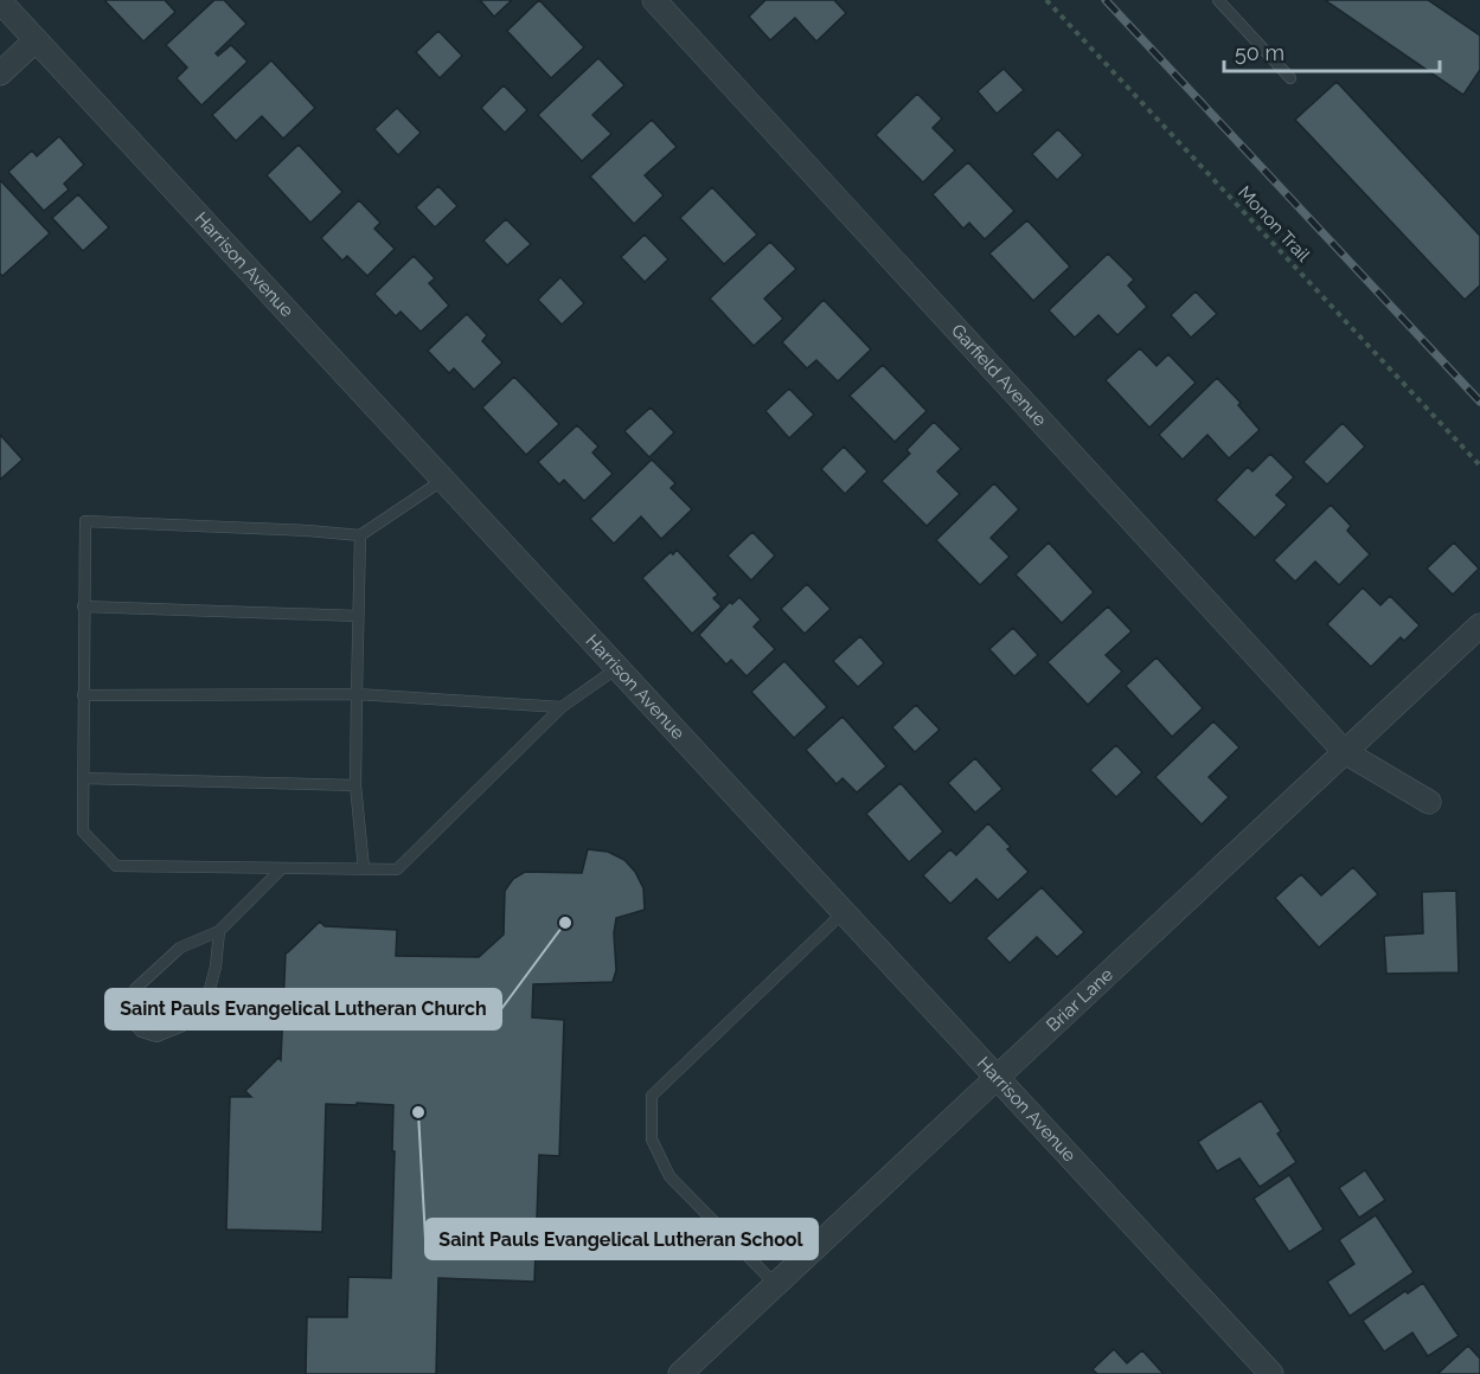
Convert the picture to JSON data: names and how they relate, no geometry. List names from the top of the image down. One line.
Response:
{"streets":{"street":["Harrison Avenue","Garfield Avenue","Briar Lane"],"path":["Monon Trail"]},"crossings":[["Harrison Avenue","Briar Lane"],["Garfield Avenue","Briar Lane"]],"places":["Saint Pauls Evangelical Lutheran Church","Saint Pauls Evangelical Lutheran School"],"scale_bar":"50 m"}
